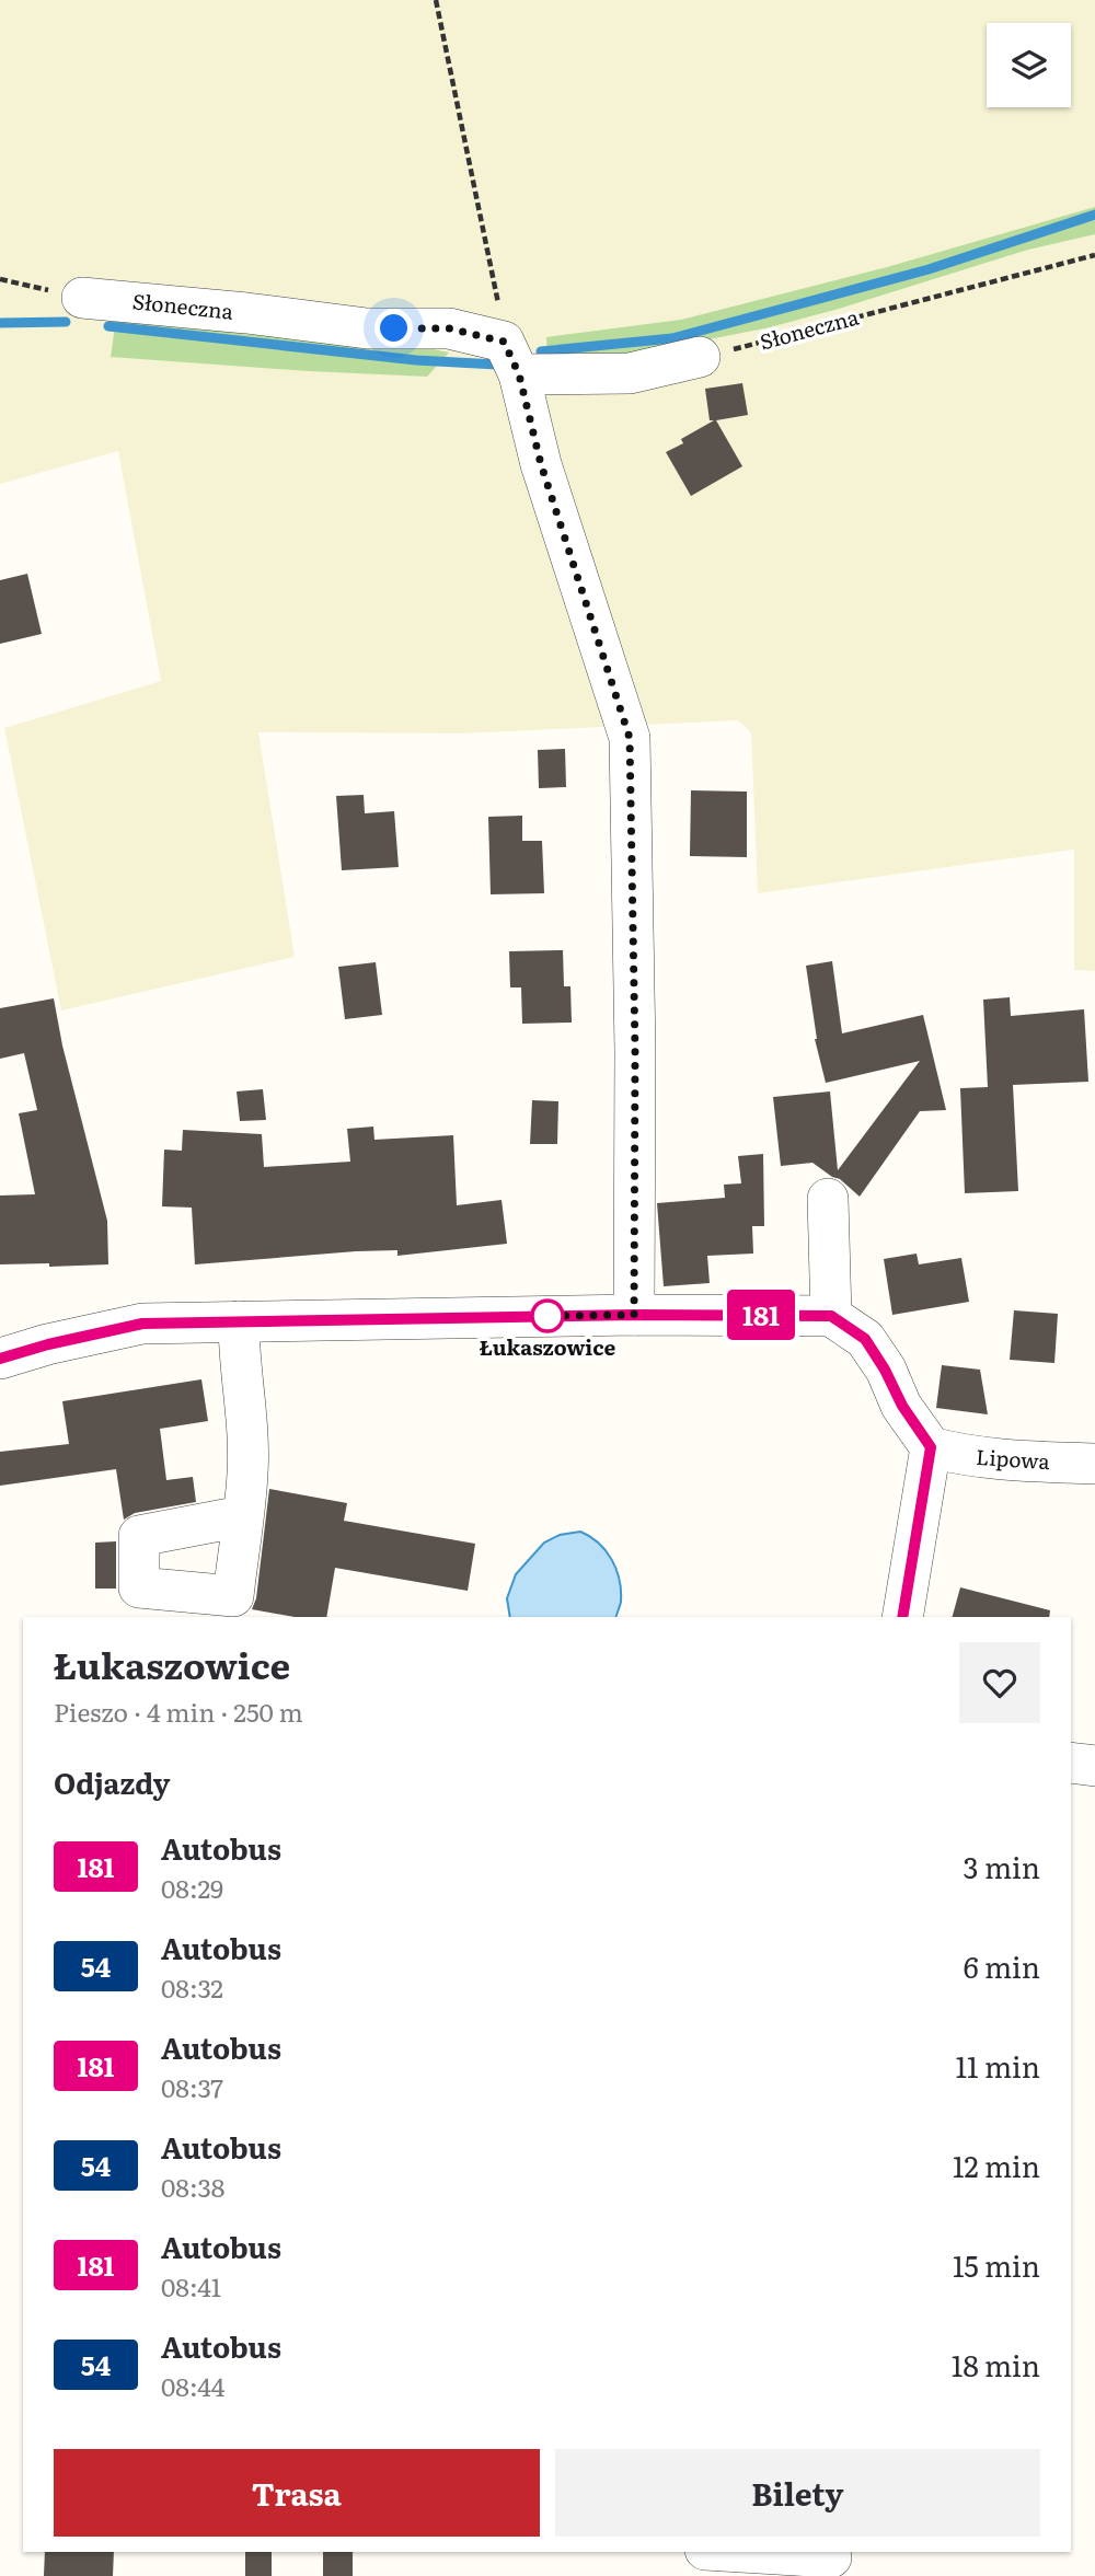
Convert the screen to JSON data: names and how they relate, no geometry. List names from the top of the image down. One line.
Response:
{"streets":{"street":["Słoneczna","Lipowa"]},"places":["Łukaszowice"],"lines":["bus line 181"],"page":{"on_map":"181","heading":[["Łukaszowice","Pieszo · 4 min · 250 m"],"Odjazdy"],"list":[{"mark":"181","name":"Autobus","note":"08:29","value":"3 min"},{"mark":"54","name":"Autobus","note":"08:32","value":"6 min"},{"mark":"181","name":"Autobus","note":"08:37","value":"11 min"},{"mark":"54","name":"Autobus","note":"08:38","value":"12 min"},{"mark":"181","name":"Autobus","note":"08:41","value":"15 min"},{"mark":"54","name":"Autobus","note":"08:44","value":"18 min"}],"buttons":["Trasa","Bilety"]}}
